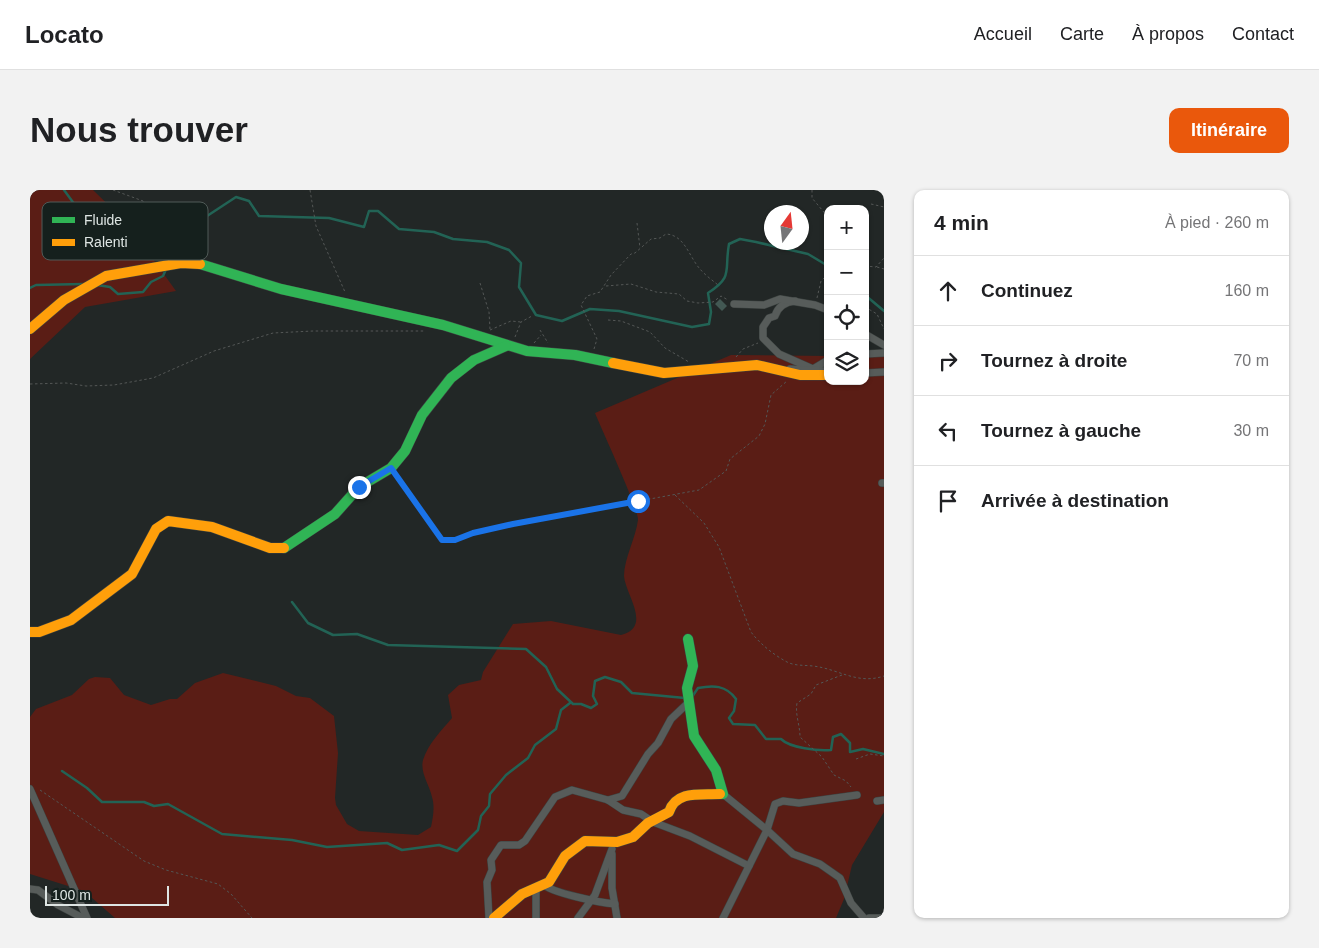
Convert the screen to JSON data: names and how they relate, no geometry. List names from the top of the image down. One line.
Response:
{"legend":["Fluide","Ralenti"],"scale_bar":"100 m","north":"top","page":{"header":"Locato","nav":["Accueil","Carte","À propos","Contact"],"buttons":"Itinéraire","title":"Nous trouver","heading":["4 min","À pied · 260 m"],"map_buttons":["+","−"],"list":[["Continuez","160 m"],["Tournez à droite","70 m"],["Tournez à gauche","30 m"],"Arrivée à destination"],"scale":"100 m"}}
